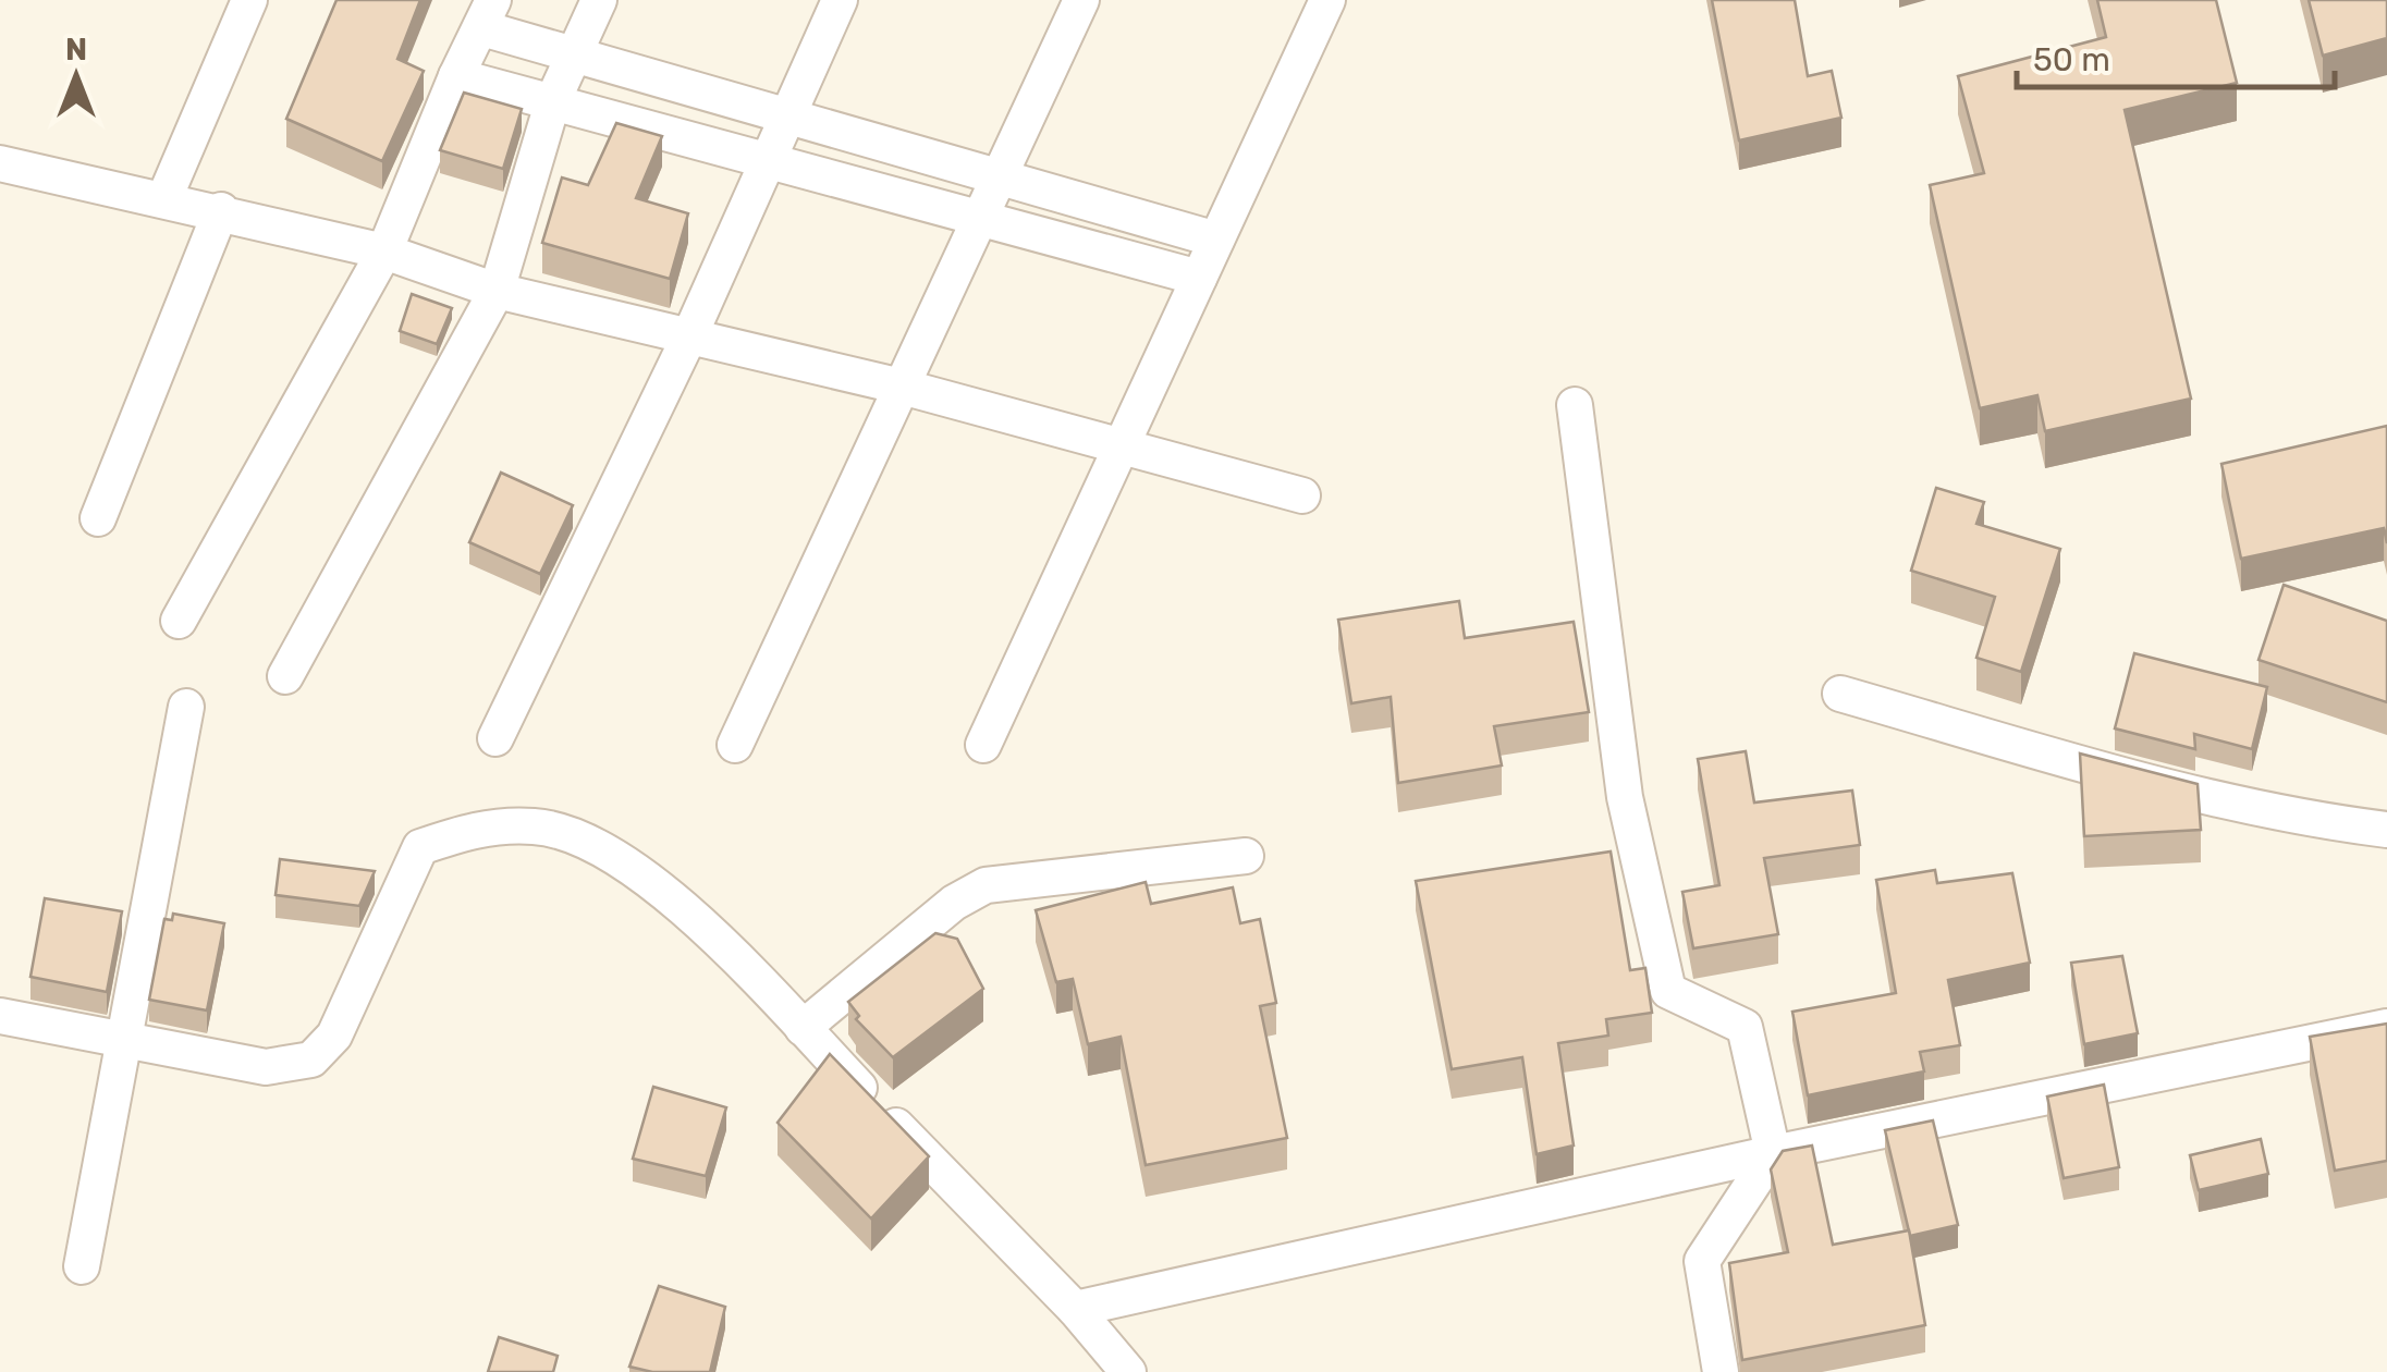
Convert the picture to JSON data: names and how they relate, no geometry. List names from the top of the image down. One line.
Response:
{"scale_bar":"50 m","north":"top"}
